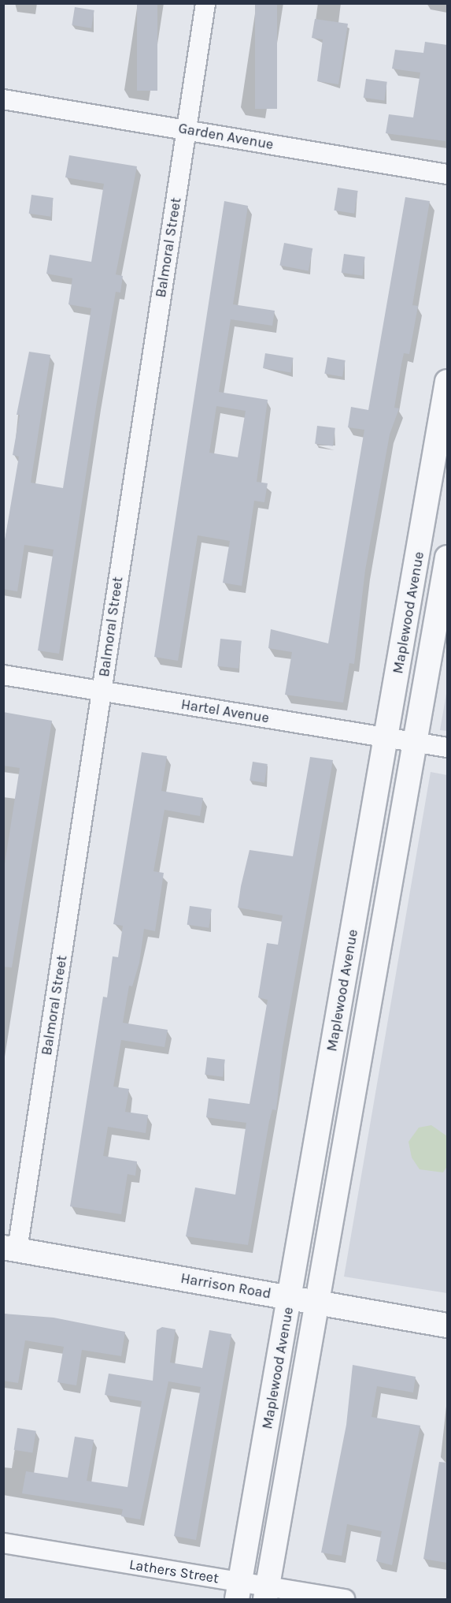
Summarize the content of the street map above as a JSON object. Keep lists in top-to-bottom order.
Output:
{
  "streets": {
    "street": [
      "Garden Avenue",
      "Balmoral Street",
      "Maplewood Avenue",
      "Hartel Avenue",
      "Harrison Road",
      "Lathers Street"
    ]
  },
  "crossings": [
    ["Garden Avenue", "Balmoral Street"],
    ["Balmoral Street", "Hartel Avenue"],
    ["Balmoral Street", "Harrison Road"],
    ["Maplewood Avenue", "Hartel Avenue"],
    ["Maplewood Avenue", "Harrison Road"],
    ["Maplewood Avenue", "Lathers Street"]
  ]
}
